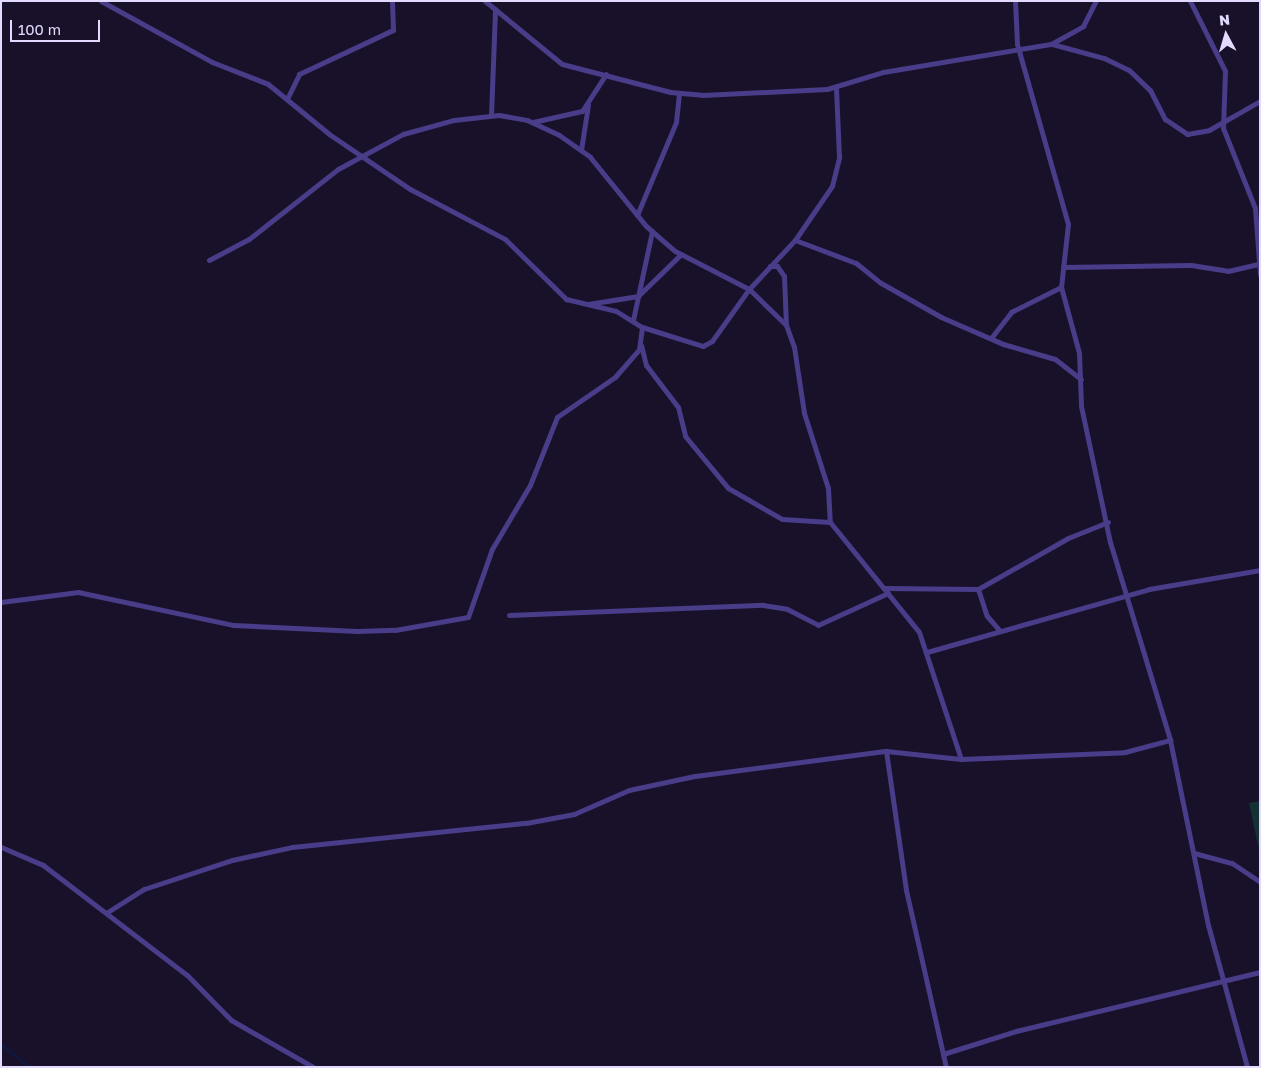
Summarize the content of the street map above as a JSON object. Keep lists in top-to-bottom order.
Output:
{
  "scale_bar": "100 m",
  "north": "top"
}
